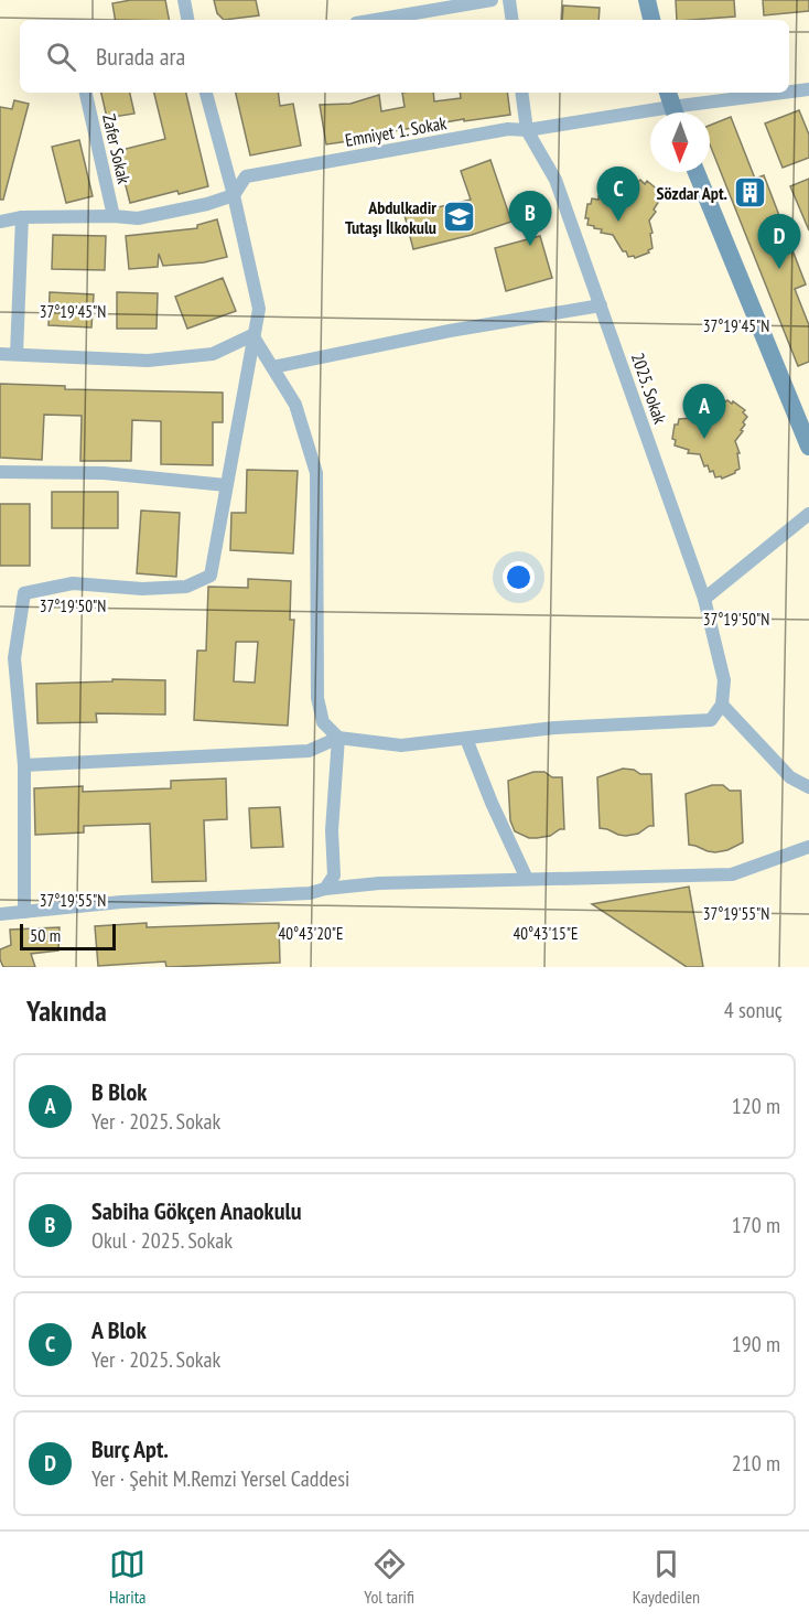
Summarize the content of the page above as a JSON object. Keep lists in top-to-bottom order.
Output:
{
  "streets": {
    "street": ["Emniyet 1. Sokak", "Zafer Sokak", "2025. Sokak"]
  },
  "crossings": [
    ["Emniyet 1. Sokak", "Zafer Sokak"],
    ["Emniyet 1. Sokak", "2025. Sokak"]
  ],
  "places": {
    "building": ["Sözdar Apt."],
    "school or university": ["Abdulkadir Tutaşı İlkokulu"]
  },
  "scale_bar": "50 m",
  "north": "bottom",
  "page": {
    "search": "Burada ara",
    "pins": [
      "C",
      "B",
      "D",
      "A"
    ],
    "scale": "50 m",
    "heading": ["Yakında", "4 sonuç"],
    "list": [
      {
        "mark": "A",
        "name": "B Blok",
        "note": "Yer · 2025. Sokak",
        "value": "120 m"
      },
      {
        "mark": "B",
        "name": "Sabiha Gökçen Anaokulu",
        "note": "Okul · 2025. Sokak",
        "value": "170 m"
      },
      {
        "mark": "C",
        "name": "A Blok",
        "note": "Yer · 2025. Sokak",
        "value": "190 m"
      },
      {
        "mark": "D",
        "name": "Burç Apt.",
        "note": "Yer · Şehit M.Remzi Yersel Caddesi",
        "value": "210 m"
      }
    ],
    "nav": ["Harita", "Yol tarifi", "Kaydedilen"]
  },
  "coordinates": [
    "37°19'45\"N",
    "37°19'50\"N",
    "37°19'55\"N",
    "40°43'20\"E",
    "40°43'15\"E"
  ]
}
